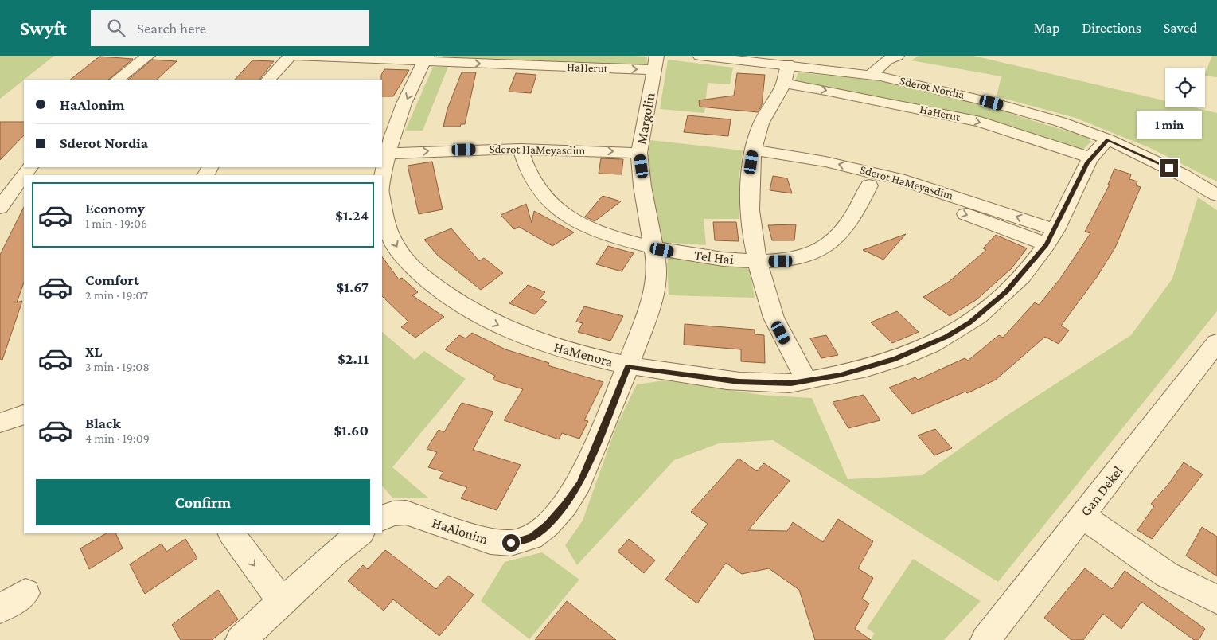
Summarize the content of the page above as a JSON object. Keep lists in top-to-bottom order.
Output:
{
  "streets": {
    "street": [
      "HaHerut",
      "Sderot Nordia",
      "Margolin",
      "Sderot HaMeyasdim",
      "Tel Hai",
      "HaMenora",
      "Gan Dekel",
      "HaAlonim"
    ]
  },
  "crossings": [
    ["HaHerut", "Margolin"],
    ["HaHerut", "HaMenora"],
    ["Sderot Nordia", "HaMenora"],
    ["Margolin", "Sderot HaMeyasdim"],
    ["Margolin", "Tel Hai"],
    ["Margolin", "HaMenora"],
    ["Margolin", "HaAlonim"],
    ["Sderot HaMeyasdim", "Tel Hai"],
    ["Sderot HaMeyasdim", "HaMenora"],
    ["HaMenora", "HaAlonim"]
  ],
  "one_way": ["HaHerut"],
  "page": {
    "header": "Swyft",
    "search": "Search here",
    "nav": ["Map", "Directions", "Saved"],
    "banner": ["HaAlonim", "Sderot Nordia"],
    "bubble": "1 min",
    "list": [
      {
        "name": "Economy",
        "note": "1 min · 19:06",
        "value": "$1.24"
      },
      {
        "name": "Comfort",
        "note": "2 min · 19:07",
        "value": "$1.67"
      },
      {
        "name": "XL",
        "note": "3 min · 19:08",
        "value": "$2.11"
      },
      {
        "name": "Black",
        "note": "4 min · 19:09",
        "value": "$1.60"
      }
    ],
    "buttons": "Confirm"
  }
}
